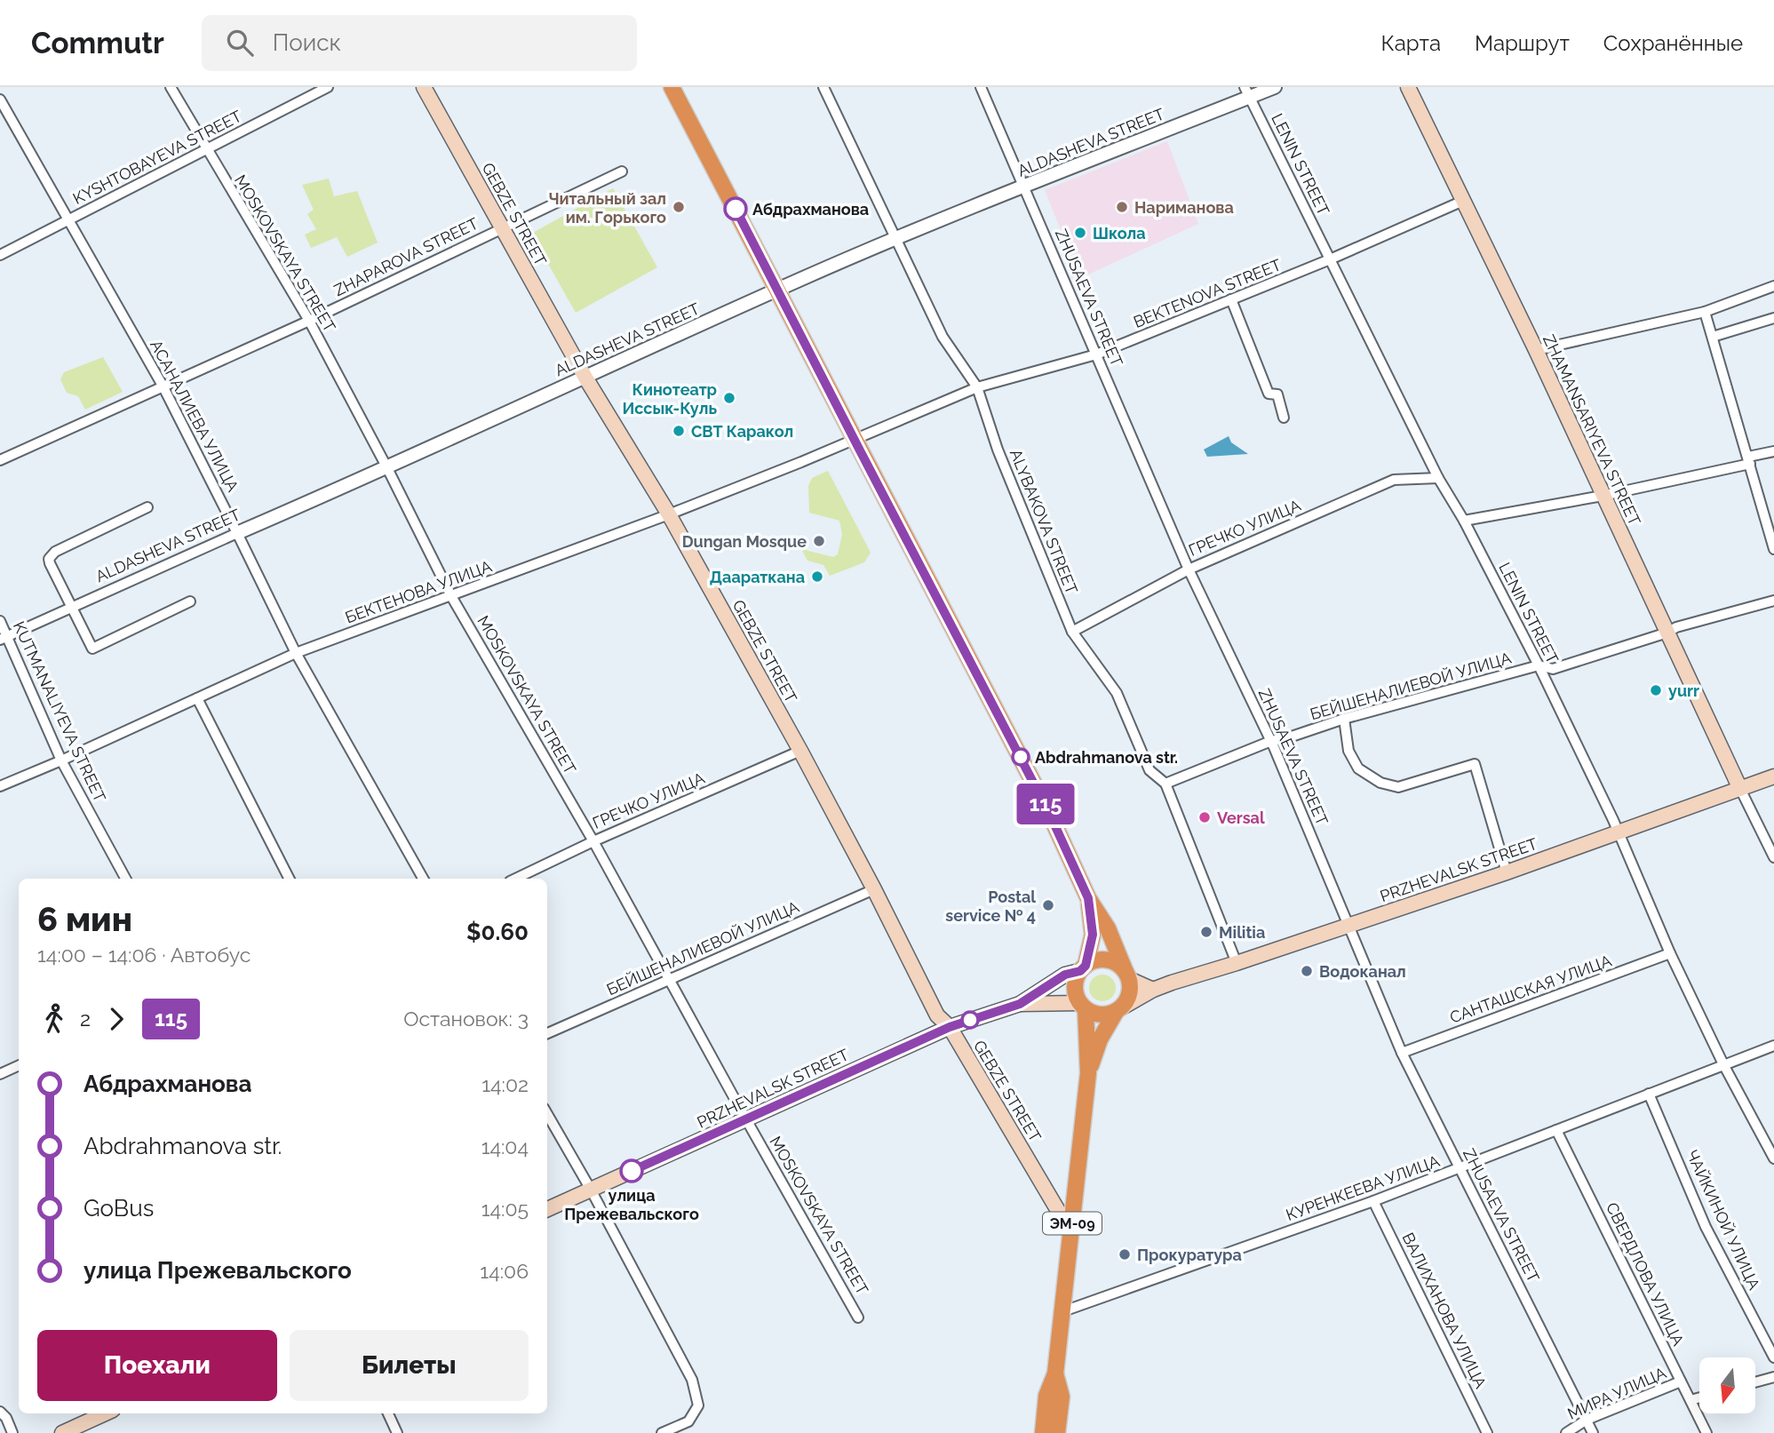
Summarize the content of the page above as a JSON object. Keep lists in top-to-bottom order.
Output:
{
  "streets": {
    "highway": ["ЭМ-09"],
    "main road": ["GEBZE STREET", "ZHAMANSARIYEVA STREET", "PRZHEVALSK STREET"],
    "street": [
      "ALDASHEVA STREET",
      "KYSHTOBAYEVA STREET",
      "LENIN STREET",
      "MOSKOVSKAYA STREET",
      "ZHAPAROVA STREET",
      "BEKTENOVA STREET",
      "ZHUSAEVA STREET",
      "АСАНАЛИЕВА УЛИЦА",
      "ALYBAKOVA STREET",
      "ГРЕЧКО УЛИЦА",
      "БЕКТЕНОВА УЛИЦА",
      "БЕЙШЕНАЛИЕВОЙ УЛИЦА",
      "KUTMANALIYEVA STREET",
      "САНТАШСКАЯ УЛИЦА",
      "КУРЕНКЕЕВА УЛИЦА",
      "ЧАЙКИНОЙ УЛИЦА",
      "СВЕРДЛОВА УЛИЦА",
      "ВАЛИХАНОВА УЛИЦА",
      "МИРА УЛИЦА"
    ]
  },
  "crossings": [
    ["ALDASHEVA STREET", "LENIN STREET"],
    ["ALDASHEVA STREET", "GEBZE STREET"],
    ["ALDASHEVA STREET", "MOSKOVSKAYA STREET"],
    ["ALDASHEVA STREET", "ZHUSAEVA STREET"],
    ["ALDASHEVA STREET", "АСАНАЛИЕВА УЛИЦА"],
    ["ALDASHEVA STREET", "ALYBAKOVA STREET"],
    ["ALDASHEVA STREET", "KUTMANALIYEVA STREET"],
    ["ALDASHEVA STREET", "ЭМ-09"],
    ["KYSHTOBAYEVA STREET", "MOSKOVSKAYA STREET"],
    ["KYSHTOBAYEVA STREET", "АСАНАЛИЕВА УЛИЦА"],
    ["LENIN STREET", "BEKTENOVA STREET"],
    ["LENIN STREET", "ГРЕЧКО УЛИЦА"],
    ["LENIN STREET", "БЕЙШЕНАЛИЕВОЙ УЛИЦА"],
    ["LENIN STREET", "PRZHEVALSK STREET"],
    ["LENIN STREET", "САНТАШСКАЯ УЛИЦА"],
    ["LENIN STREET", "КУРЕНКЕЕВА УЛИЦА"],
    ["GEBZE STREET", "ZHAPAROVA STREET"],
    ["GEBZE STREET", "ГРЕЧКО УЛИЦА"],
    ["GEBZE STREET", "БЕКТЕНОВА УЛИЦА"],
    ["GEBZE STREET", "БЕЙШЕНАЛИЕВОЙ УЛИЦА"],
    ["GEBZE STREET", "PRZHEVALSK STREET"],
    ["GEBZE STREET", "ЭМ-09"],
    ["MOSKOVSKAYA STREET", "ZHAPAROVA STREET"],
    ["MOSKOVSKAYA STREET", "ГРЕЧКО УЛИЦА"],
    ["MOSKOVSKAYA STREET", "БЕКТЕНОВА УЛИЦА"],
    ["MOSKOVSKAYA STREET", "БЕЙШЕНАЛИЕВОЙ УЛИЦА"],
    ["MOSKOVSKAYA STREET", "PRZHEVALSK STREET"],
    ["ZHAPAROVA STREET", "АСАНАЛИЕВА УЛИЦА"],
    ["BEKTENOVA STREET", "ZHUSAEVA STREET"],
    ["BEKTENOVA STREET", "ZHAMANSARIYEVA STREET"],
    ["BEKTENOVA STREET", "ALYBAKOVA STREET"],
    ["BEKTENOVA STREET", "БЕКТЕНОВА УЛИЦА"],
    ["BEKTENOVA STREET", "ЭМ-09"],
    ["ZHUSAEVA STREET", "ГРЕЧКО УЛИЦА"],
    ["ZHUSAEVA STREET", "БЕЙШЕНАЛИЕВОЙ УЛИЦА"],
    ["ZHUSAEVA STREET", "PRZHEVALSK STREET"],
    ["ZHUSAEVA STREET", "САНТАШСКАЯ УЛИЦА"],
    ["ZHUSAEVA STREET", "КУРЕНКЕЕВА УЛИЦА"],
    ["ZHUSAEVA STREET", "МИРА УЛИЦА"],
    ["АСАНАЛИЕВА УЛИЦА", "БЕКТЕНОВА УЛИЦА"],
    ["ZHAMANSARIYEVA STREET", "БЕЙШЕНАЛИЕВОЙ УЛИЦА"],
    ["ZHAMANSARIYEVA STREET", "PRZHEVALSK STREET"],
    ["ALYBAKOVA STREET", "ГРЕЧКО УЛИЦА"],
    ["ALYBAKOVA STREET", "БЕЙШЕНАЛИЕВОЙ УЛИЦА"],
    ["ALYBAKOVA STREET", "PRZHEVALSK STREET"],
    ["БЕКТЕНОВА УЛИЦА", "KUTMANALIYEVA STREET"],
    ["БЕКТЕНОВА УЛИЦА", "ЭМ-09"],
    ["PRZHEVALSK STREET", "ЭМ-09"],
    ["КУРЕНКЕЕВА УЛИЦА", "ЧАЙКИНОЙ УЛИЦА"],
    ["КУРЕНКЕЕВА УЛИЦА", "ЭМ-09"],
    ["КУРЕНКЕЕВА УЛИЦА", "СВЕРДЛОВА УЛИЦА"],
    ["КУРЕНКЕЕВА УЛИЦА", "ВАЛИХАНОВА УЛИЦА"],
    ["СВЕРДЛОВА УЛИЦА", "МИРА УЛИЦА"]
  ],
  "places": [
    "Читальный зал им. Горького",
    "Нариманова",
    "Абдрахманова",
    "Школа",
    "Кинотеатр Иссык-Куль",
    "СВТ Каракол",
    "Dungan Mosque",
    "Даараткана",
    "yurr",
    "Abdrahmanova str.",
    "Versal",
    "Postal service № 4",
    "Militia",
    "Водоканал",
    "улица Прежевальского",
    "Прокуратура"
  ],
  "lines": ["bus line 115"],
  "north": "bottom",
  "page": {
    "header": "Commutr",
    "search": "Поиск",
    "nav": ["Карта", "Маршрут", "Сохранённые"],
    "on_map": "115",
    "heading": ["6 мин", "14:00 – 14:06 · Автобус", "$0.60"],
    "legs": ["2", "115", "Остановок: 3"],
    "list": [
      {
        "name": "Абдрахманова",
        "value": "14:02"
      },
      {
        "name": "Abdrahmanova str.",
        "value": "14:04"
      },
      {
        "name": "GoBus",
        "value": "14:05"
      },
      {
        "name": "улица Прежевальского",
        "value": "14:06"
      }
    ],
    "buttons": ["Поехали", "Билеты"]
  }
}
